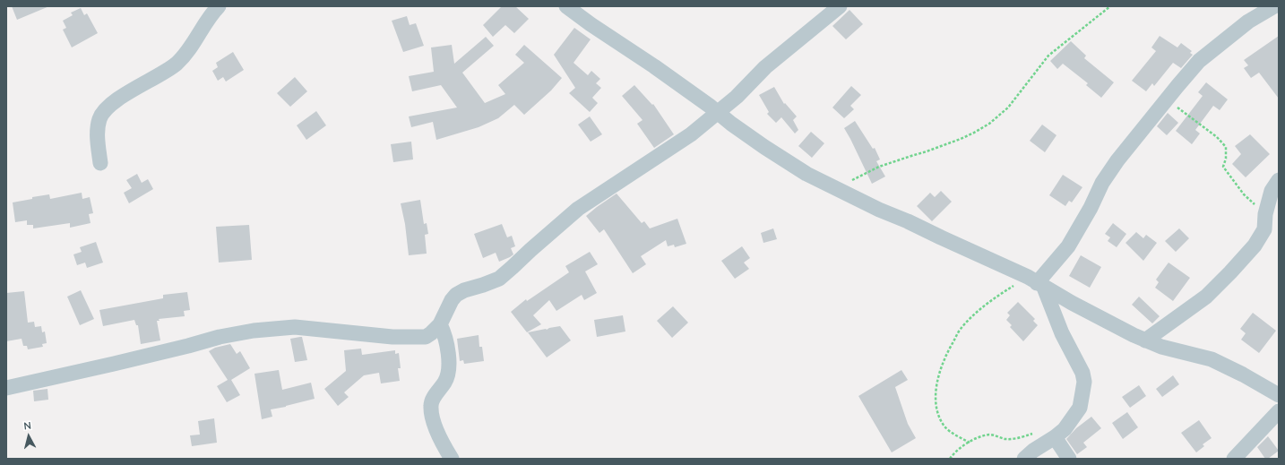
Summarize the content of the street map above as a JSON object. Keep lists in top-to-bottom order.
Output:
{
  "north": "top"
}
